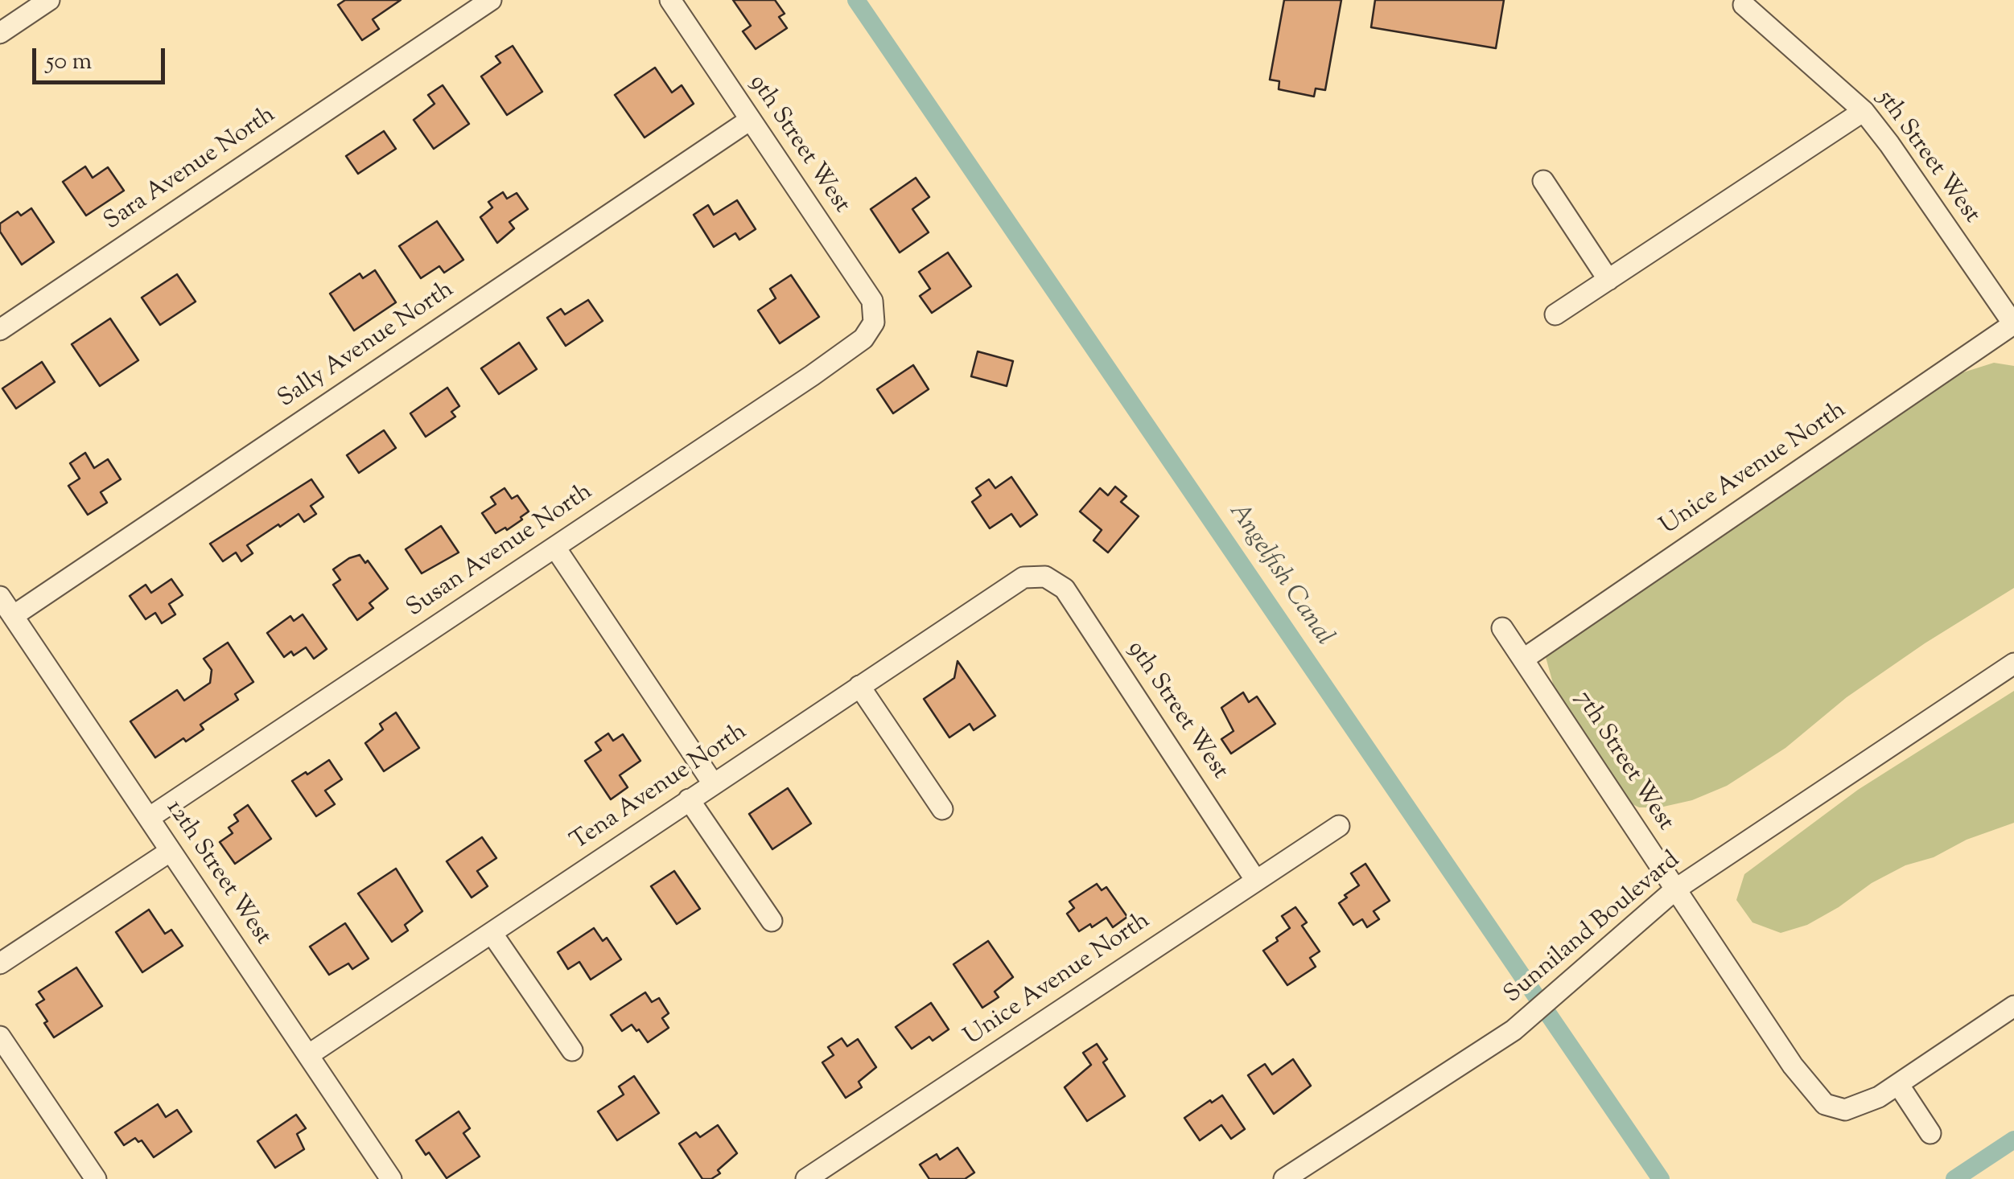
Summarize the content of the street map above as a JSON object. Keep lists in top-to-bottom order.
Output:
{
  "streets": {
    "street": [
      "9th Street West",
      "5th Street West",
      "Sara Avenue North",
      "Sally Avenue North",
      "Unice Avenue North",
      "Susan Avenue North",
      "7th Street West",
      "Tena Avenue North",
      "12th Street West",
      "Sunniland Boulevard"
    ]
  },
  "crossings": [
    ["9th Street West", "Sally Avenue North"],
    ["9th Street West", "Unice Avenue North"],
    ["9th Street West", "Susan Avenue North"],
    ["9th Street West", "Tena Avenue North"],
    ["5th Street West", "Unice Avenue North"],
    ["Sally Avenue North", "12th Street West"],
    ["Unice Avenue North", "7th Street West"],
    ["Susan Avenue North", "12th Street West"],
    ["7th Street West", "Sunniland Boulevard"],
    ["Tena Avenue North", "12th Street West"]
  ],
  "water": ["Angelfish Canal"],
  "scale_bar": "50 m"
}
